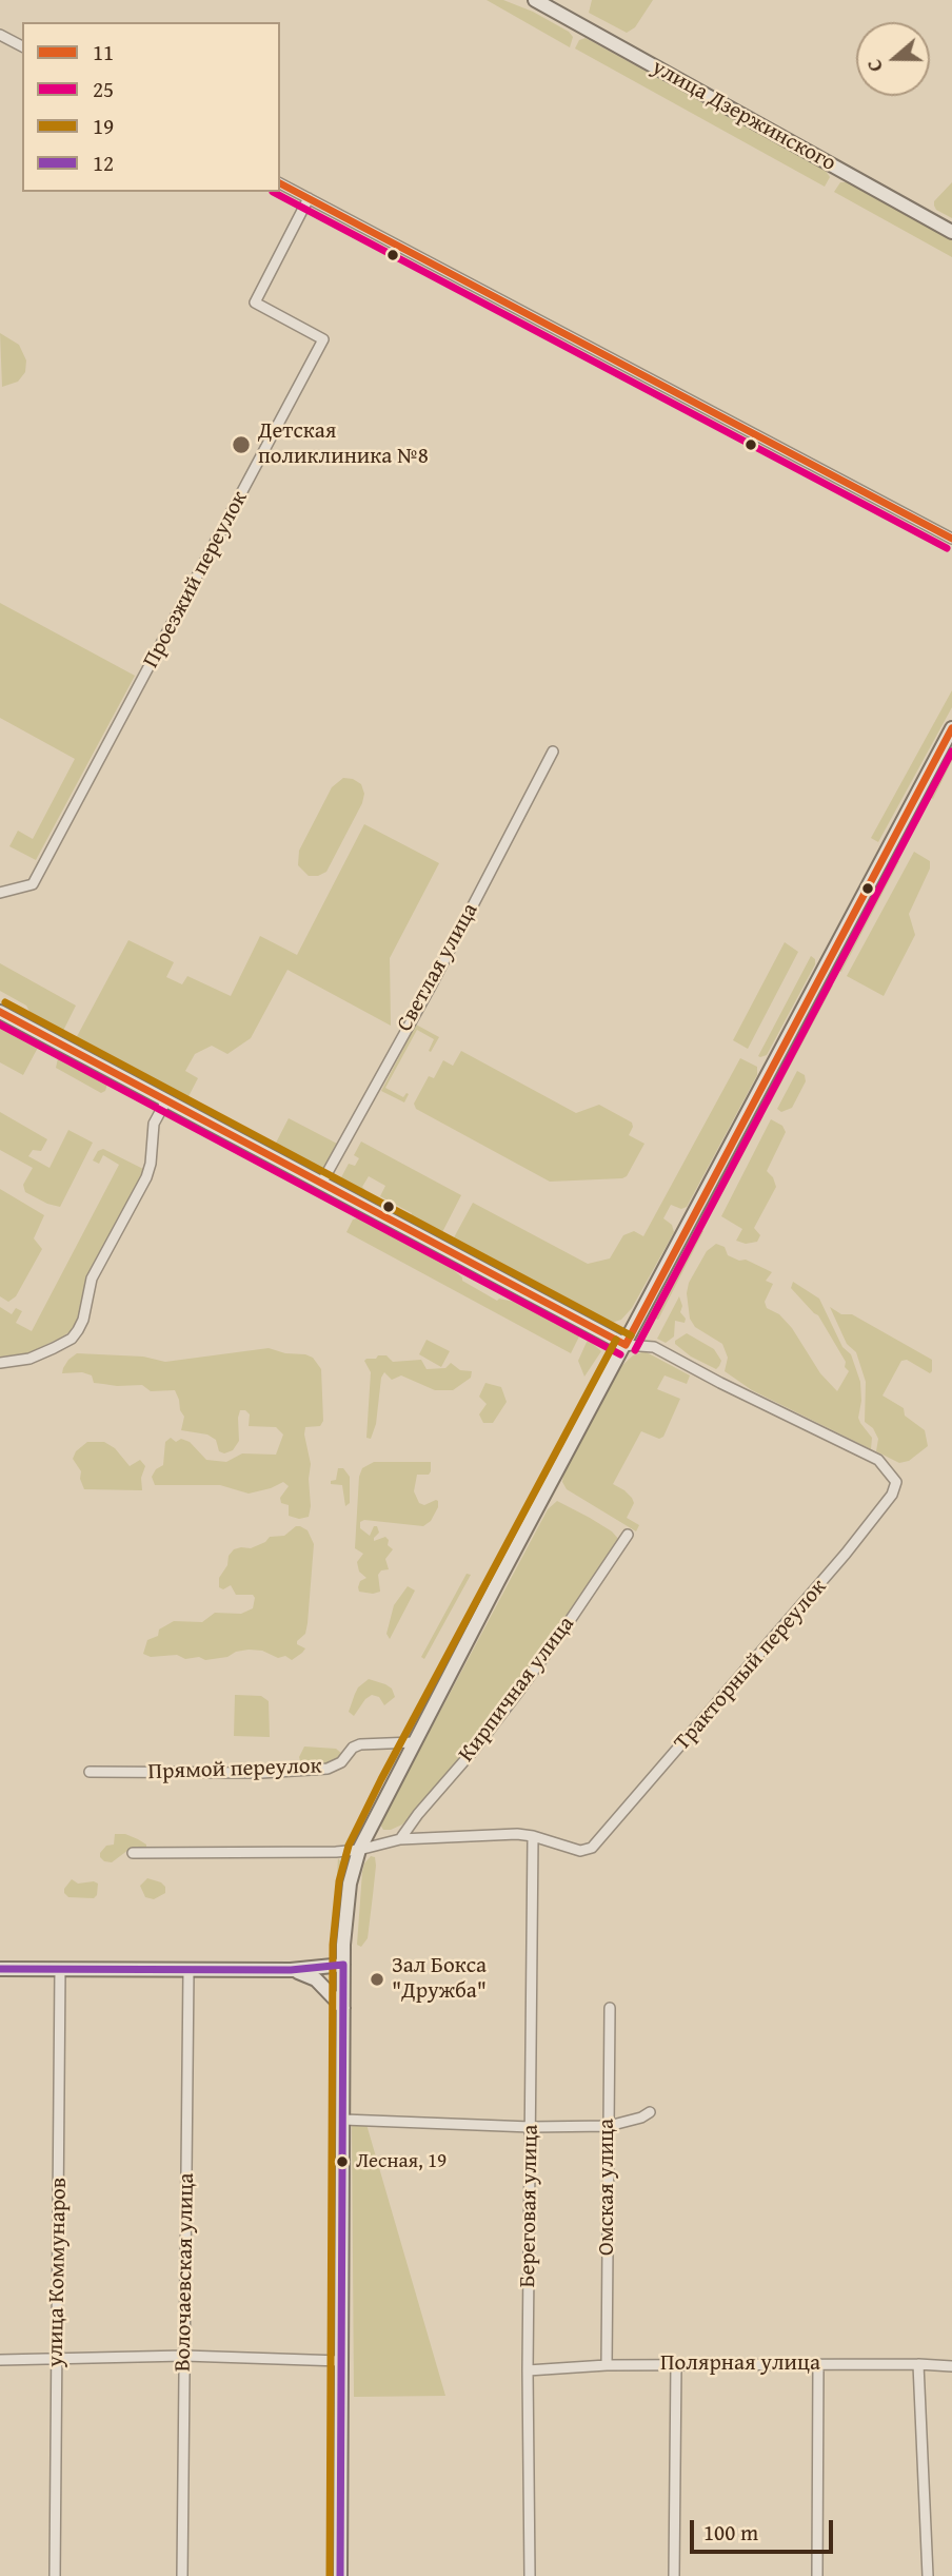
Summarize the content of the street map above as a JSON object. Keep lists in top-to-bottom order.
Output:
{
  "streets": {
    "street": [
      "улица Дзержинского",
      "Проезжий переулок",
      "Светлая улица",
      "Тракторный переулок",
      "Кирпичная улица",
      "Прямой переулок",
      "Омская улица",
      "Береговая улица",
      "улица Коммунаров",
      "Волочаевская улица",
      "Полярная улица"
    ]
  },
  "crossings": [
    ["Тракторный переулок", "Береговая улица"],
    ["Омская улица", "Полярная улица"],
    ["Береговая улица", "Полярная улица"]
  ],
  "places": ["Детская поликлиника №8", "Зал Бокса \"Дружба\"", "Лесная, 19"],
  "lines": [
    "transit line 11",
    "transit line 25",
    "transit line 19",
    "transit line 12"
  ],
  "legend": [
    "11",
    "25",
    "19",
    "12"
  ],
  "scale_bar": "100 m",
  "north": "left"
}
